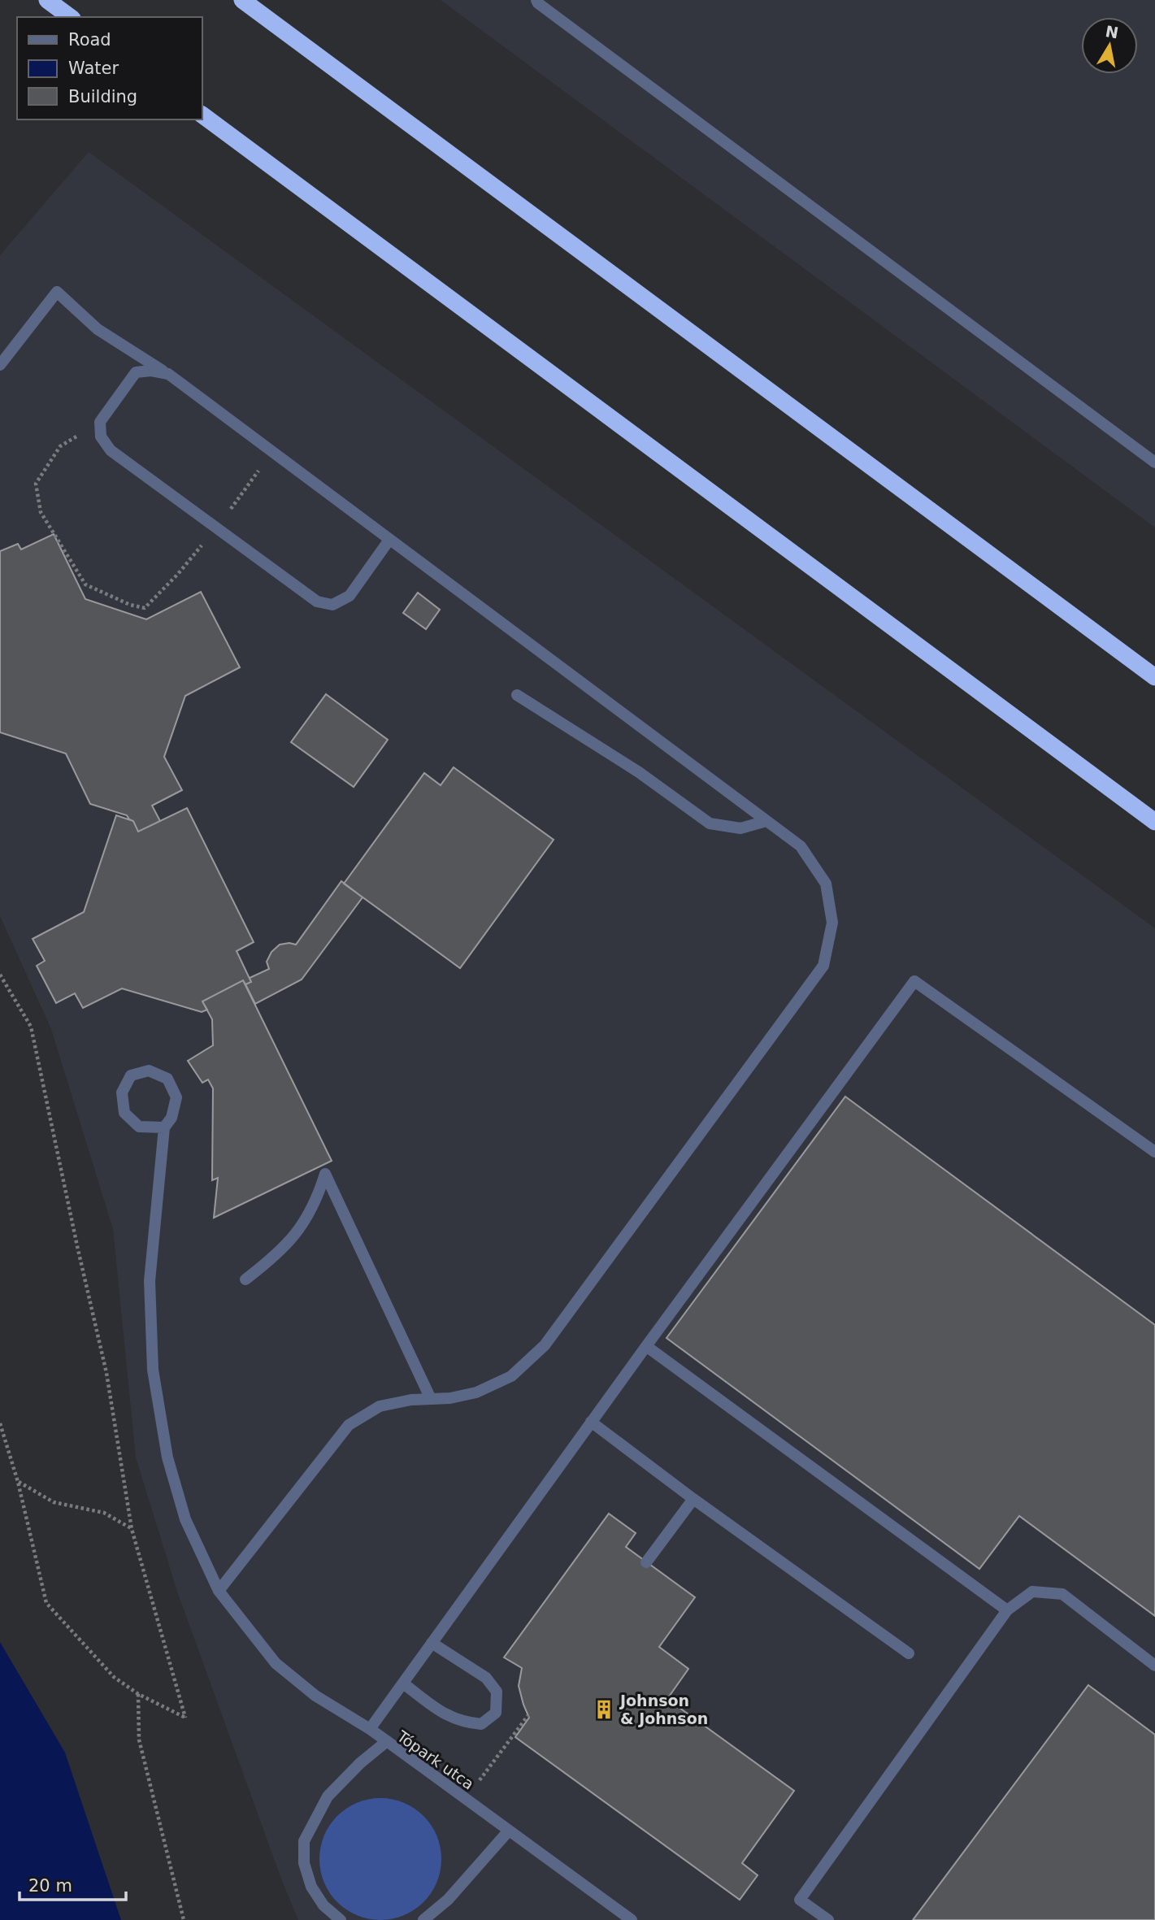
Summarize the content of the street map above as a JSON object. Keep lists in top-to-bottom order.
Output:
{
  "streets": {
    "street": ["Tópark utca"]
  },
  "places": {
    "building": ["Johnson & Johnson"]
  },
  "legend": ["Road", "Water", "Building"],
  "scale_bar": "20 m",
  "north": "top"
}
